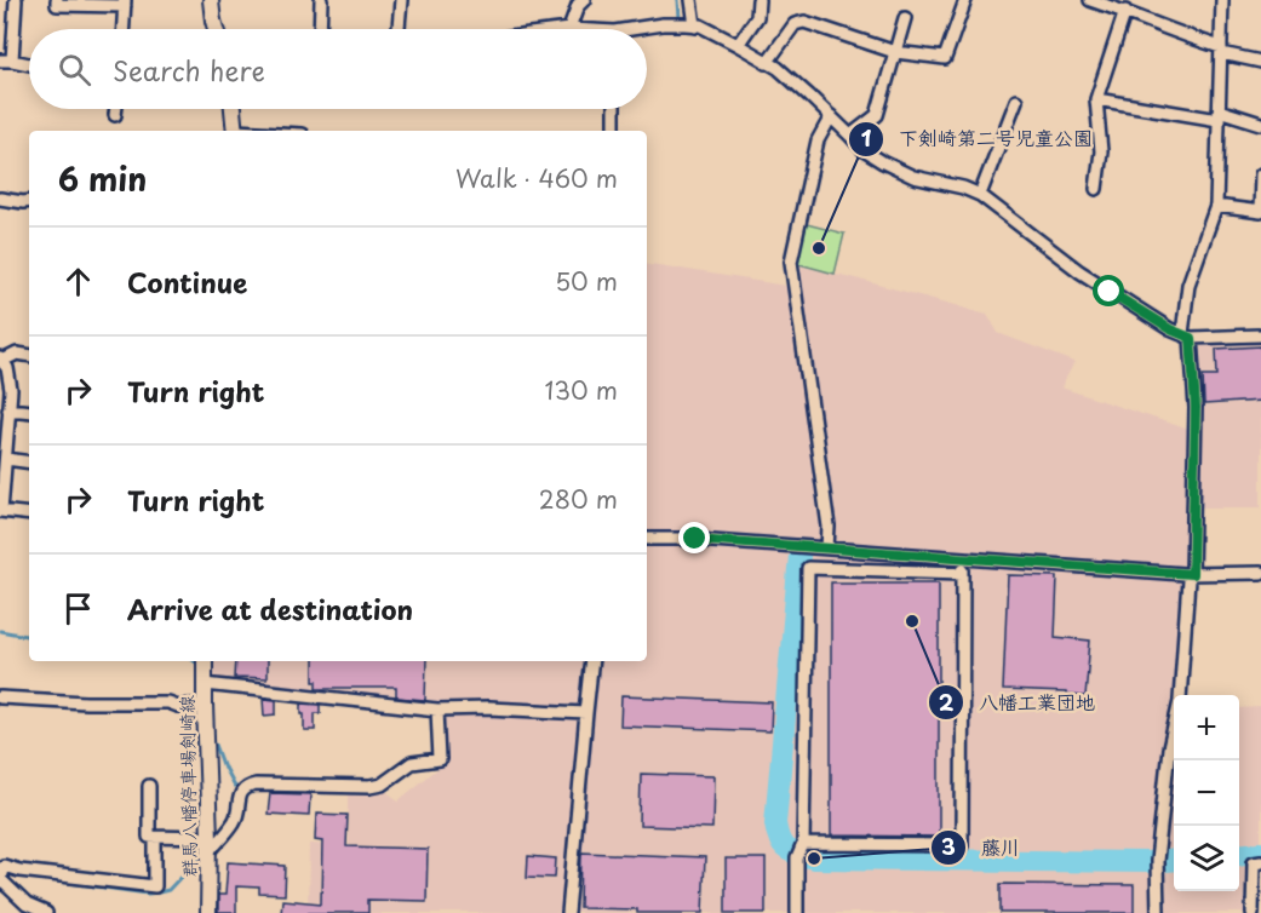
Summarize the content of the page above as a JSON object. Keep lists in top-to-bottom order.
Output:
{
  "streets": {
    "main road": ["群馬八幡停車場剣崎線"]
  },
  "places": ["下剣崎第二号児童公園", "八幡工業団地", "藤川"],
  "page": {
    "search": "Search here",
    "heading": ["6 min", "Walk · 460 m"],
    "list": [
      ["Continue", "50 m"],
      ["Turn right", "130 m"],
      ["Turn right", "280 m"],
      "Arrive at destination"
    ],
    "map_buttons": ["+", "−"]
  }
}
